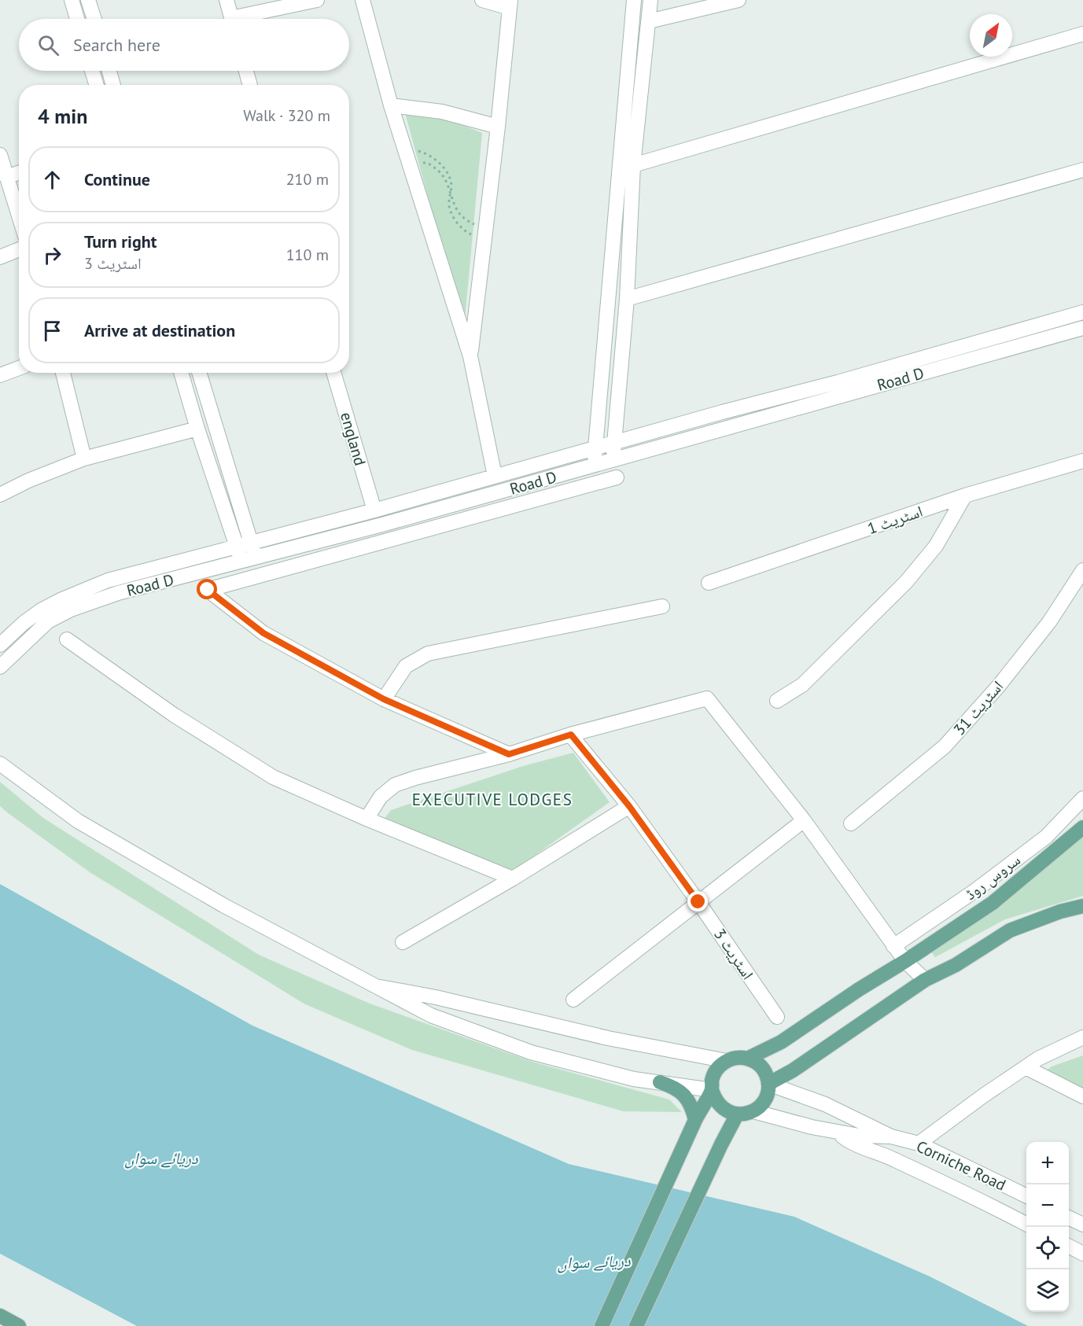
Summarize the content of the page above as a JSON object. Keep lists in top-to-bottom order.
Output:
{
  "streets": {
    "street": [
      "Road D",
      "england",
      "اسٹریٹ 1",
      "اسٹریٹ 31",
      "سروس روڈ",
      "اسٹریٹ 3",
      "Corniche Road"
    ]
  },
  "crossings": [
    ["Road D", "england"]
  ],
  "districts": ["EXECUTIVE LODGES"],
  "water": ["دریائے سواں"],
  "north": "top right",
  "page": {
    "search": "Search here",
    "heading": ["4 min", "Walk · 320 m"],
    "list": [
      ["Continue", "210 m"],
      ["Turn right", "اسٹریٹ 3", "110 m"],
      "Arrive at destination"
    ],
    "map_buttons": ["+", "−"]
  }
}
